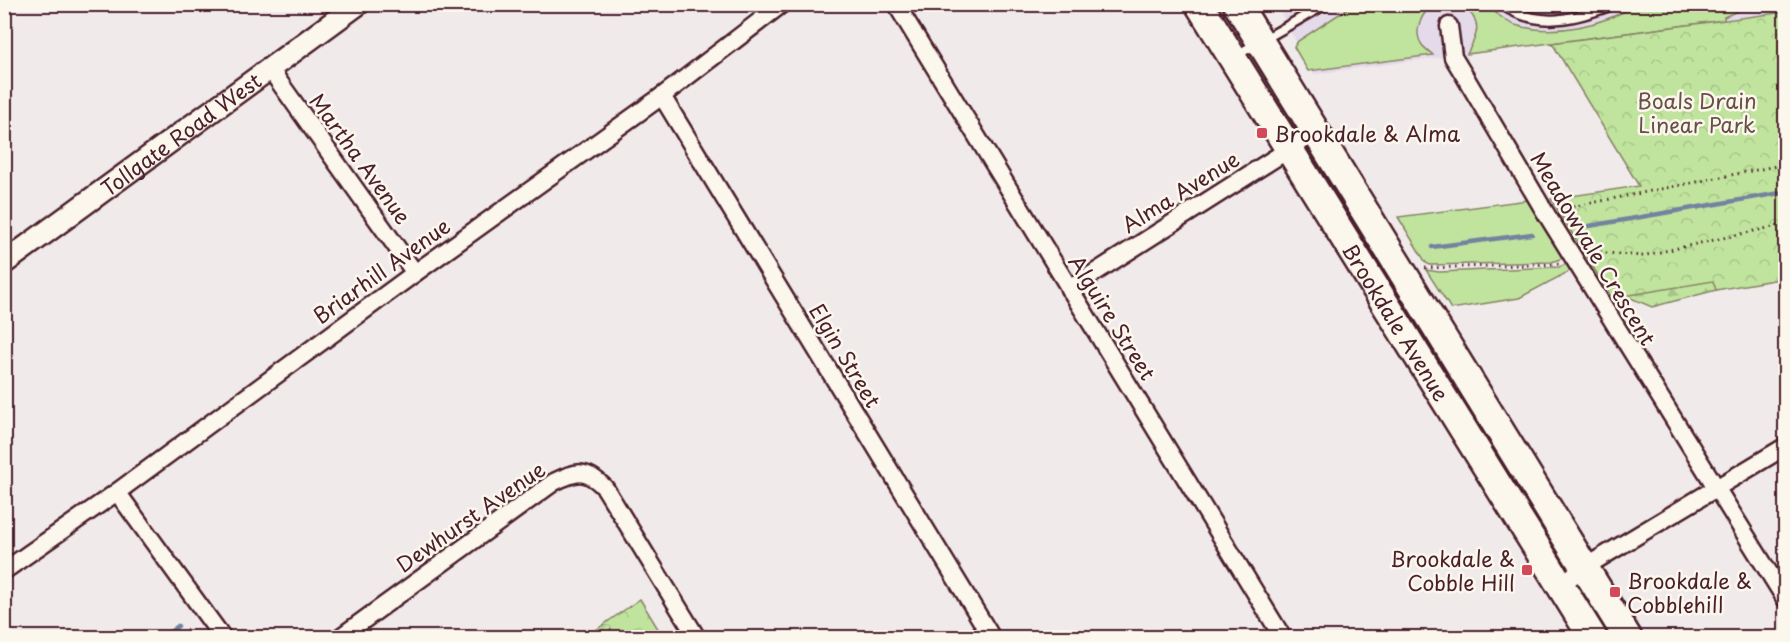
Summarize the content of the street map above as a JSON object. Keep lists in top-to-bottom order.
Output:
{
  "streets": {
    "main road": ["Brookdale Avenue"],
    "street": [
      "Tollgate Road West",
      "Martha Avenue",
      "Alma Avenue",
      "Meadowvale Crescent",
      "Briarhill Avenue",
      "Alguire Street",
      "Elgin Street",
      "Dewhurst Avenue"
    ]
  },
  "crossings": [
    ["Tollgate Road West", "Martha Avenue"],
    ["Martha Avenue", "Briarhill Avenue"],
    ["Alma Avenue", "Alguire Street"],
    ["Alma Avenue", "Brookdale Avenue"],
    ["Briarhill Avenue", "Elgin Street"]
  ],
  "parks": ["Boals Drain Linear Park"],
  "places": {
    "transit": ["Brookdale & Alma", "Brookdale & Cobble Hill", "Brookdale & Cobblehill"]
  }
}
